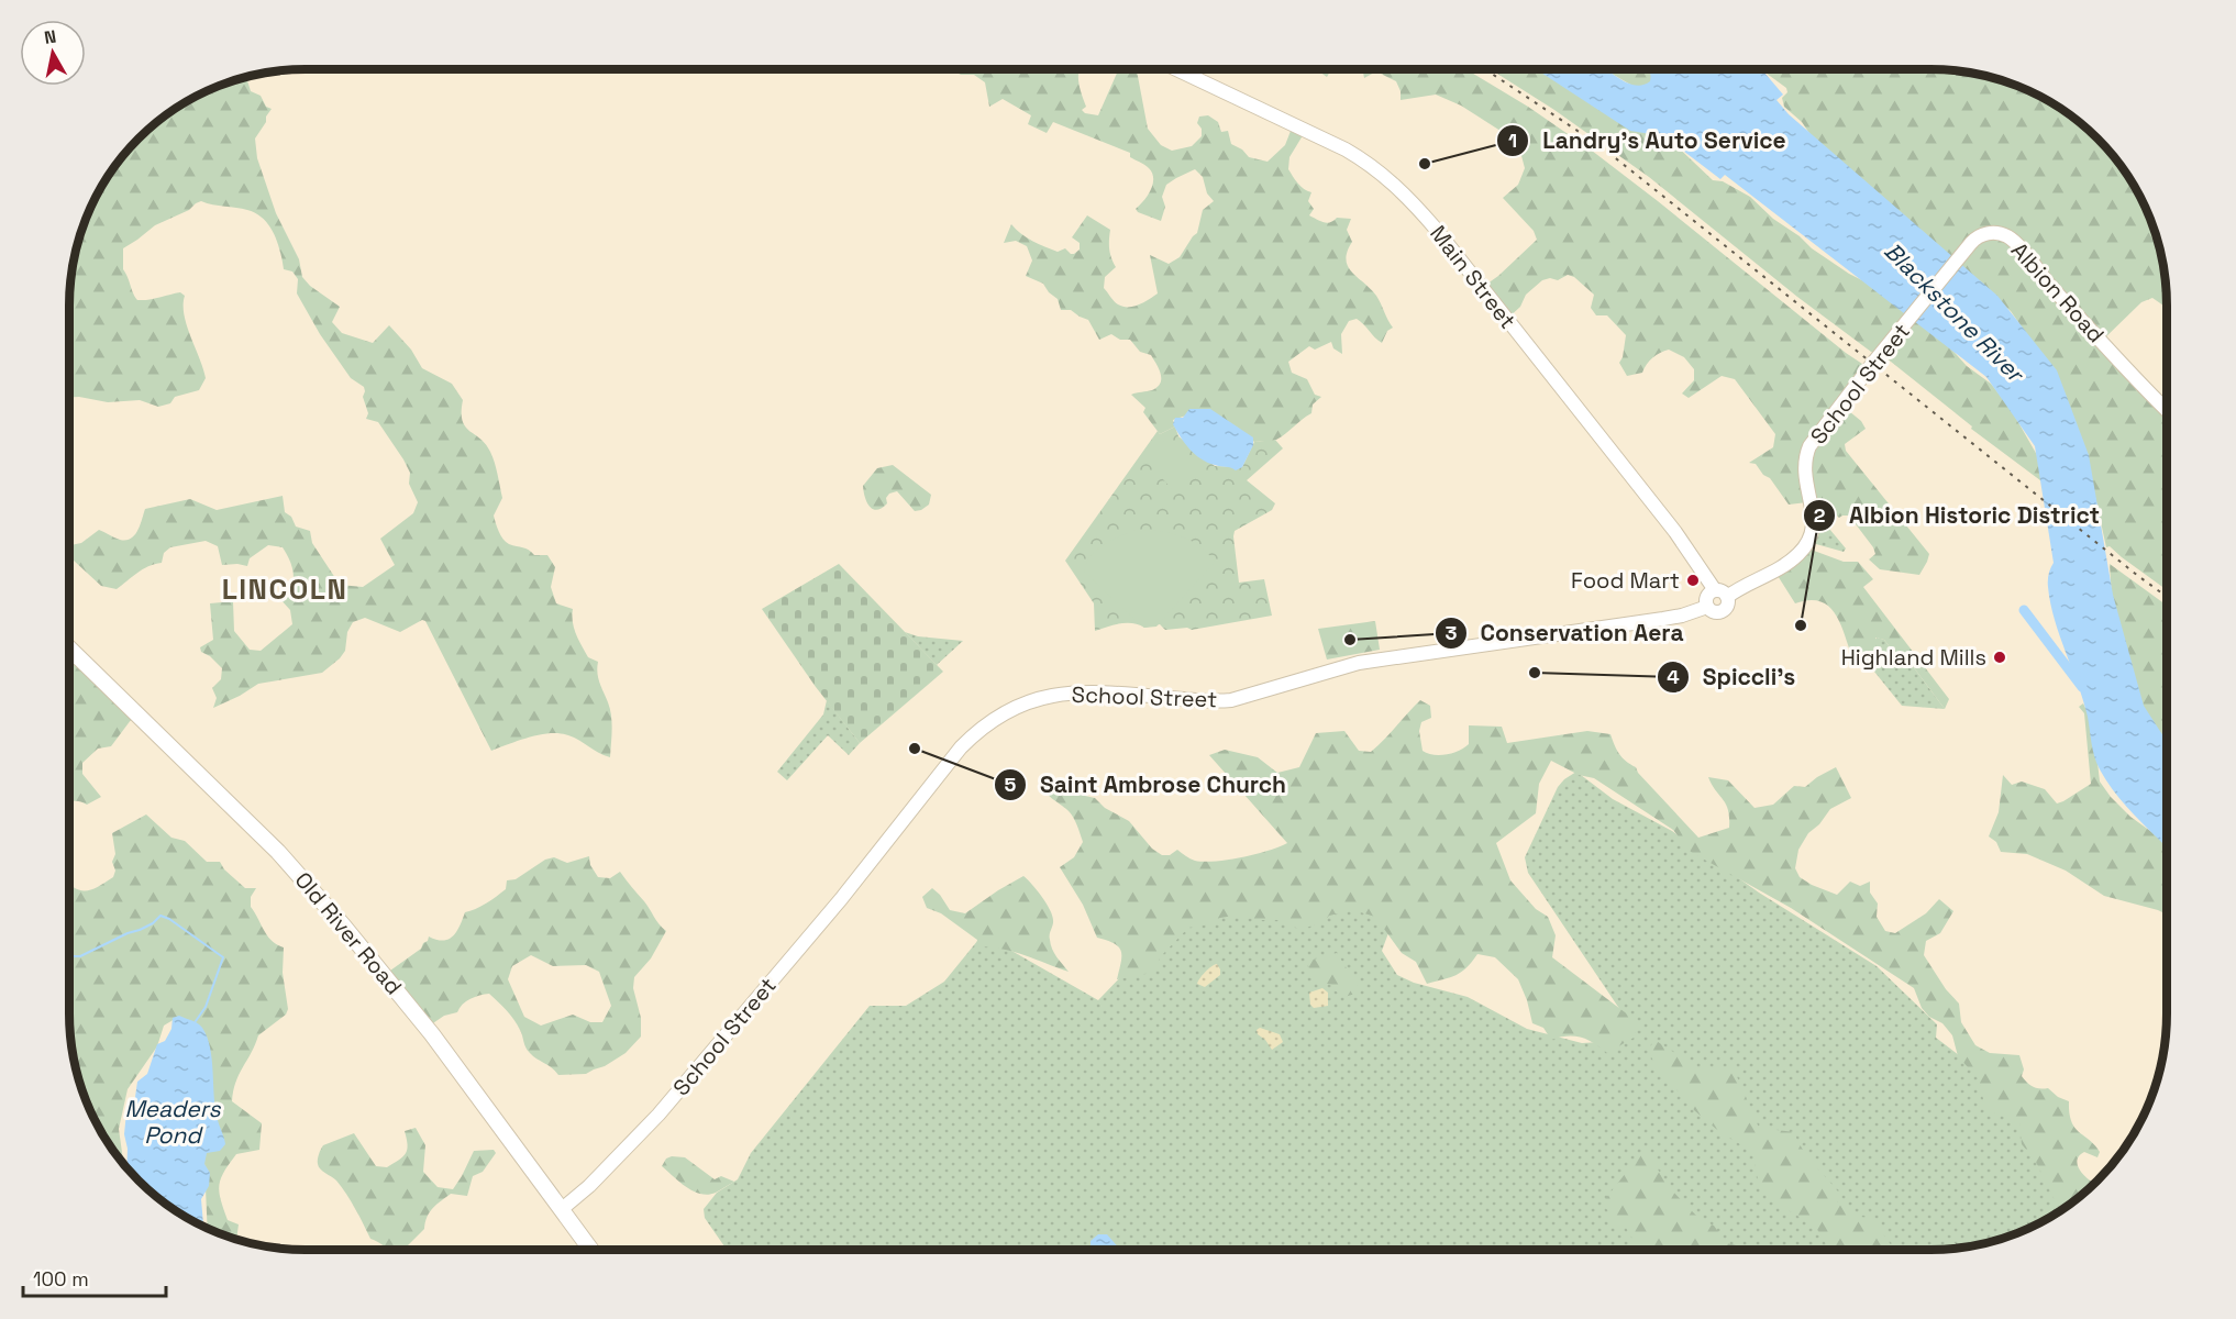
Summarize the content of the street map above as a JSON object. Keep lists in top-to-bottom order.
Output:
{
  "streets": {
    "main road": ["Old River Road"],
    "street": ["Main Street", "Albion Road", "School Street"]
  },
  "crossings": [
    ["Main Street", "School Street"],
    ["Albion Road", "School Street"],
    ["School Street", "Old River Road"]
  ],
  "districts": ["LINCOLN"],
  "water": ["Blackstone River", "Meaders Pond"],
  "places": [
    "Landry's Auto Service",
    "Food Mart",
    "Albion Historic District",
    "Conservation Aera",
    "Highland Mills",
    "Spiccli's",
    "Saint Ambrose Church"
  ],
  "scale_bar": "100 m",
  "north": "top"
}
